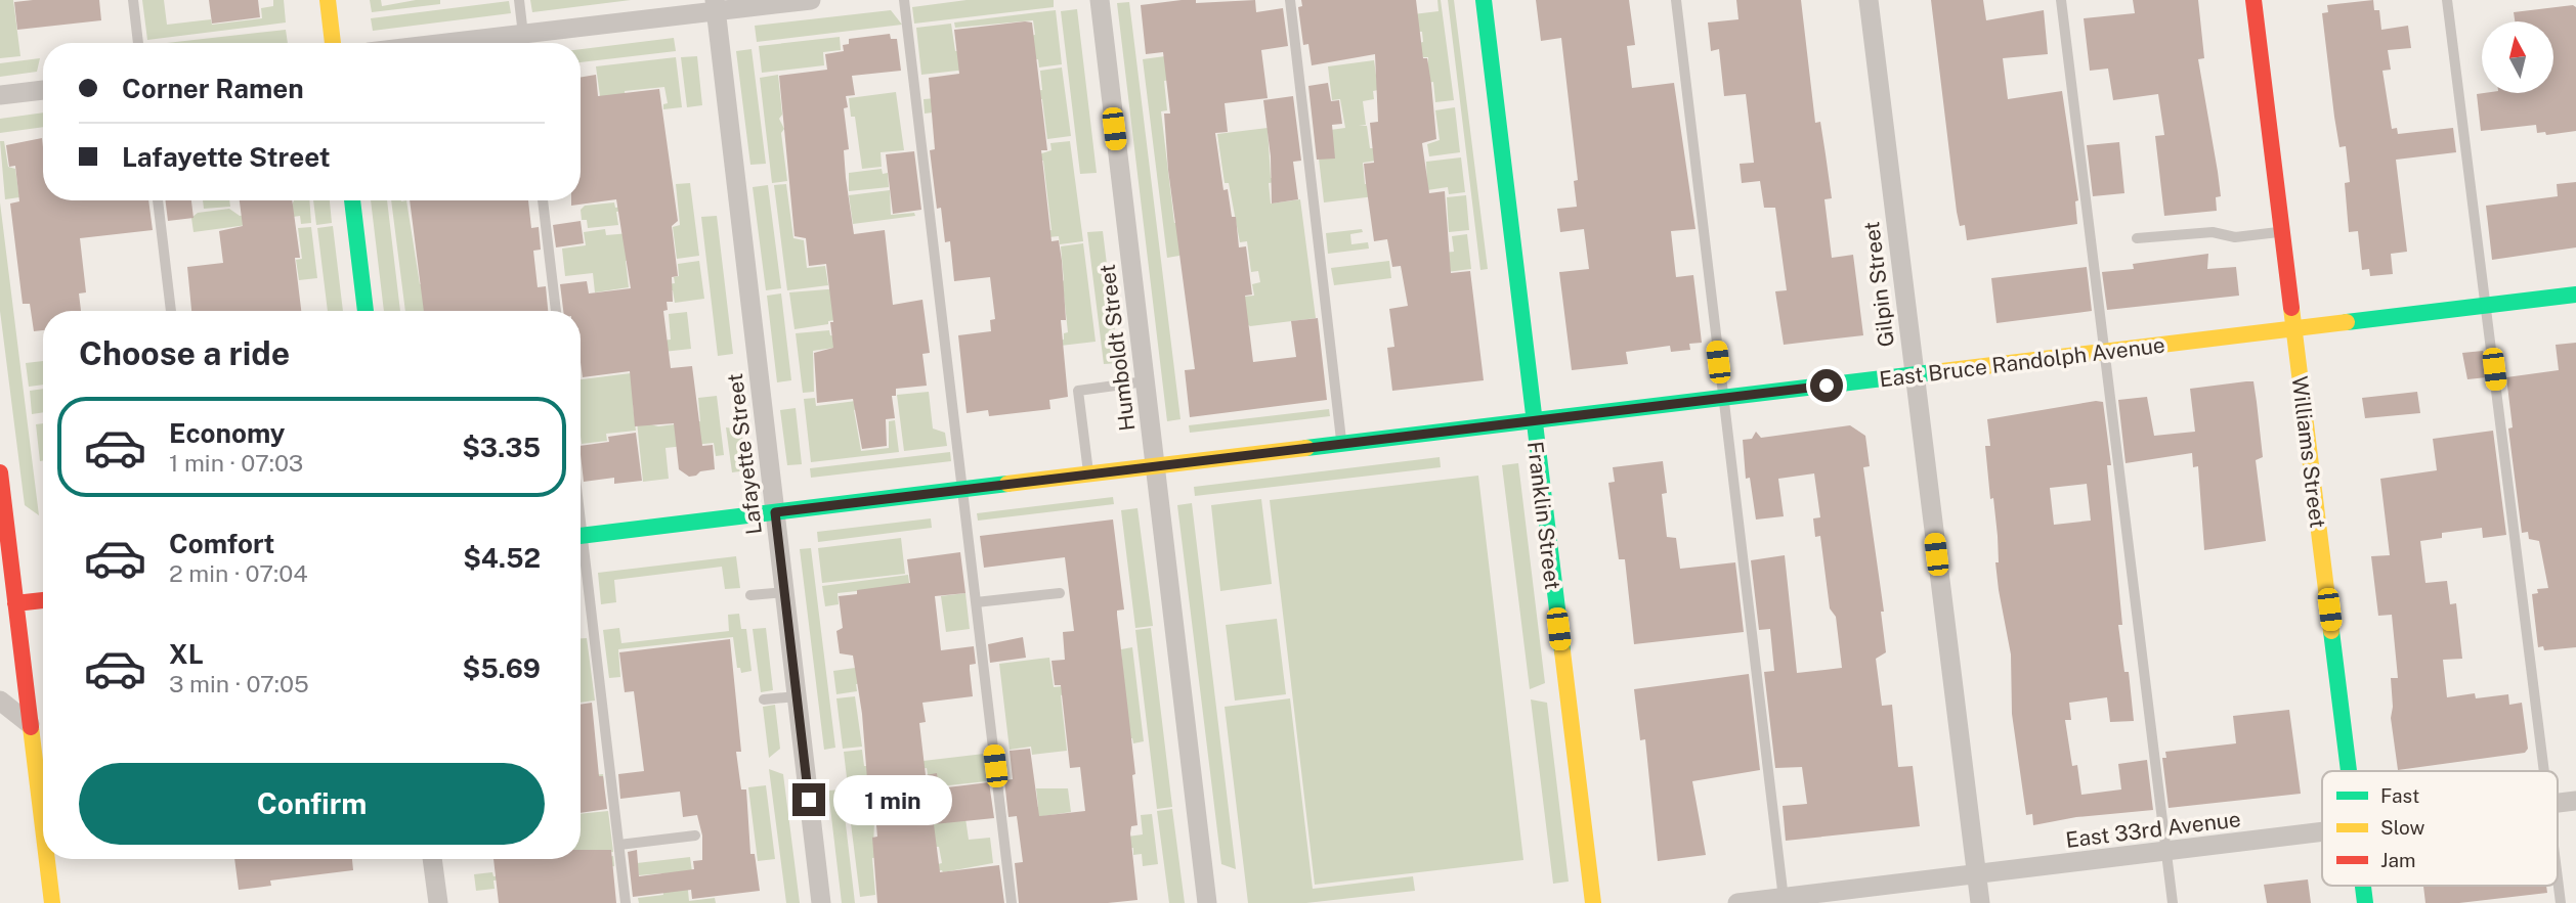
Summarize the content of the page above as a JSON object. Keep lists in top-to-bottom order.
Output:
{
  "streets": {
    "street": [
      "Gilpin Street",
      "Humboldt Street",
      "East Bruce Randolph Avenue",
      "Williams Street",
      "Lafayette Street",
      "Franklin Street",
      "East 33rd Avenue"
    ]
  },
  "crossings": [
    ["Gilpin Street", "East Bruce Randolph Avenue"],
    ["Gilpin Street", "East 33rd Avenue"],
    ["Humboldt Street", "East Bruce Randolph Avenue"],
    ["East Bruce Randolph Avenue", "Williams Street"],
    ["East Bruce Randolph Avenue", "Lafayette Street"],
    ["East Bruce Randolph Avenue", "Franklin Street"]
  ],
  "legend": ["Fast", "Slow", "Jam"],
  "north": "top",
  "page": {
    "banner": ["Corner Ramen", "Lafayette Street"],
    "heading": "Choose a ride",
    "list": [
      {
        "name": "Economy",
        "note": "1 min · 07:03",
        "value": "$3.35"
      },
      {
        "name": "Comfort",
        "note": "2 min · 07:04",
        "value": "$4.52"
      },
      {
        "name": "XL",
        "note": "3 min · 07:05",
        "value": "$5.69"
      }
    ],
    "buttons": "Confirm",
    "bubble": "1 min"
  }
}
